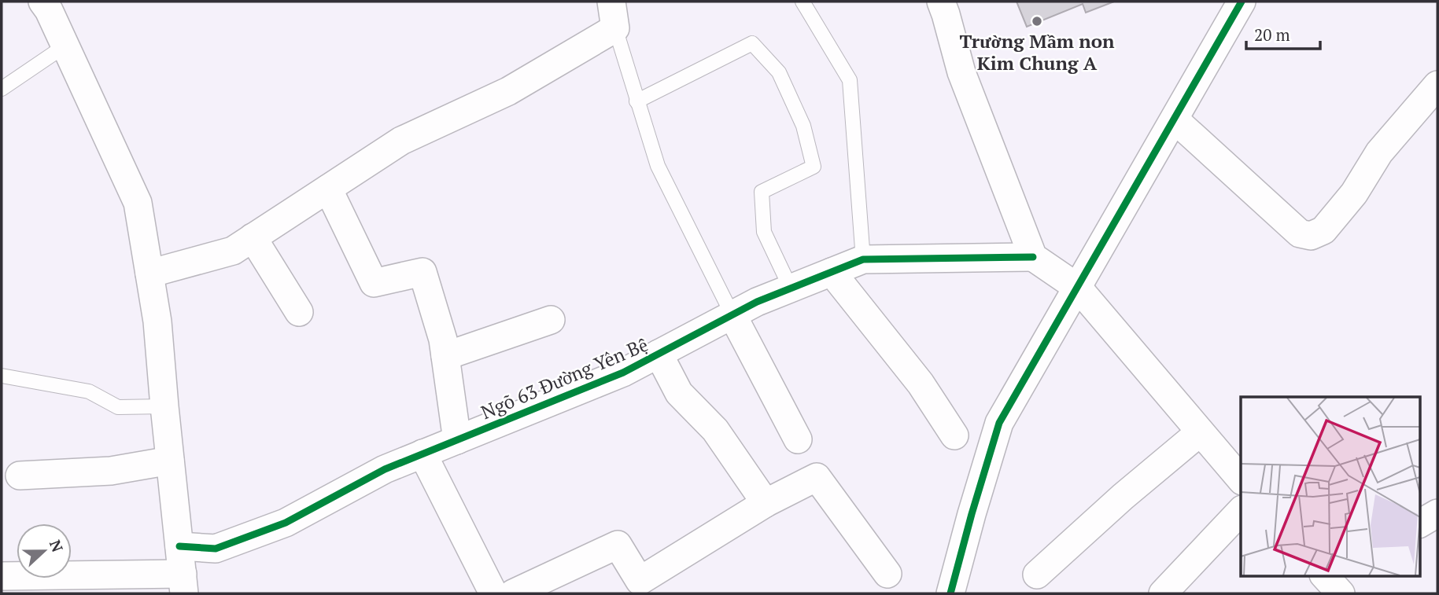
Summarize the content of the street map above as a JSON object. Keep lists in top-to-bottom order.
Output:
{
  "streets": {
    "street": ["Ngõ 63 Đường Yên Bệ"]
  },
  "places": ["Trường Mầm non Kim Chung A"],
  "scale_bar": "20 m",
  "north": "right"
}
